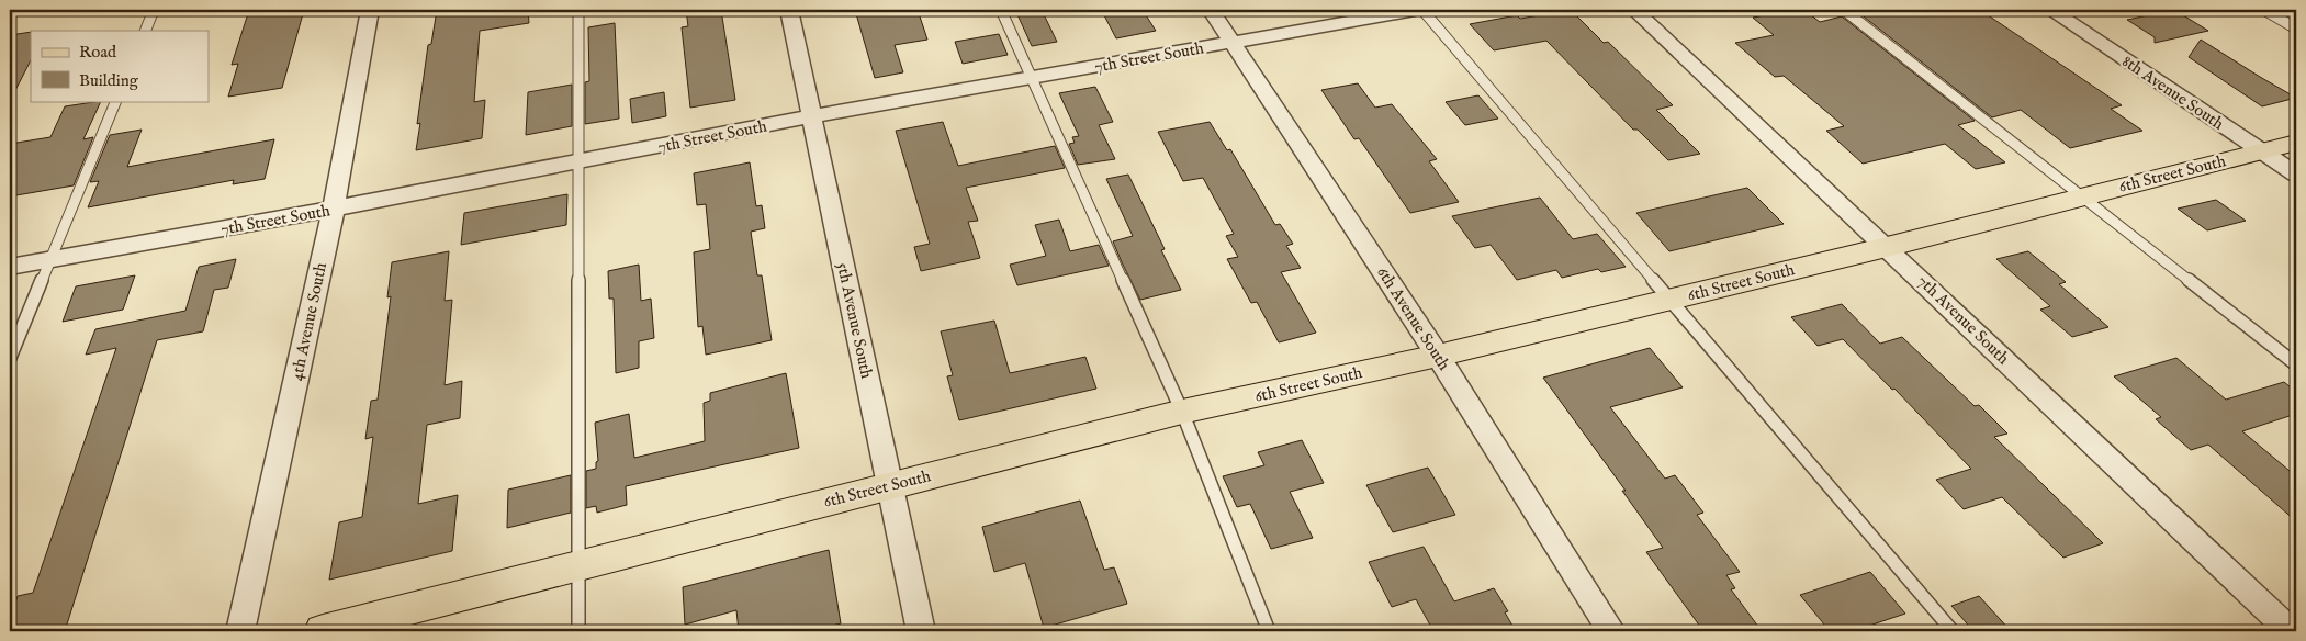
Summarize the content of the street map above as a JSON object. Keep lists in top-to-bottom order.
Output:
{
  "streets": {
    "main road": ["6th Street South"],
    "street": [
      "7th Street South",
      "8th Avenue South",
      "6th Avenue South",
      "7th Avenue South",
      "5th Avenue South",
      "4th Avenue South"
    ]
  },
  "crossings": [
    ["7th Street South", "6th Avenue South"],
    ["7th Street South", "5th Avenue South"],
    ["7th Street South", "4th Avenue South"],
    ["8th Avenue South", "6th Street South"],
    ["6th Street South", "6th Avenue South"],
    ["6th Street South", "7th Avenue South"],
    ["6th Street South", "5th Avenue South"]
  ],
  "legend": ["Road", "Building"]
}
